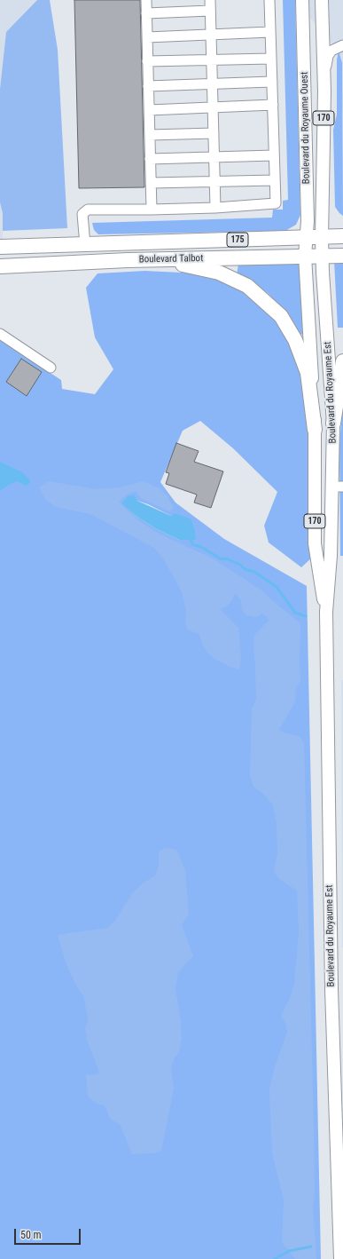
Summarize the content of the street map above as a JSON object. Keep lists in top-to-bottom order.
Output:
{
  "streets": {
    "highway": ["175", "Boulevard Talbot"],
    "main road": ["170", "Boulevard du Royaume Ouest", "Boulevard du Royaume Est"]
  },
  "crossings": [
    ["Boulevard du Royaume Ouest", "Boulevard Talbot"],
    ["Boulevard du Royaume Ouest", "Boulevard du Royaume Est"],
    ["Boulevard Talbot", "Boulevard du Royaume Est"]
  ],
  "scale_bar": "50 m"
}
